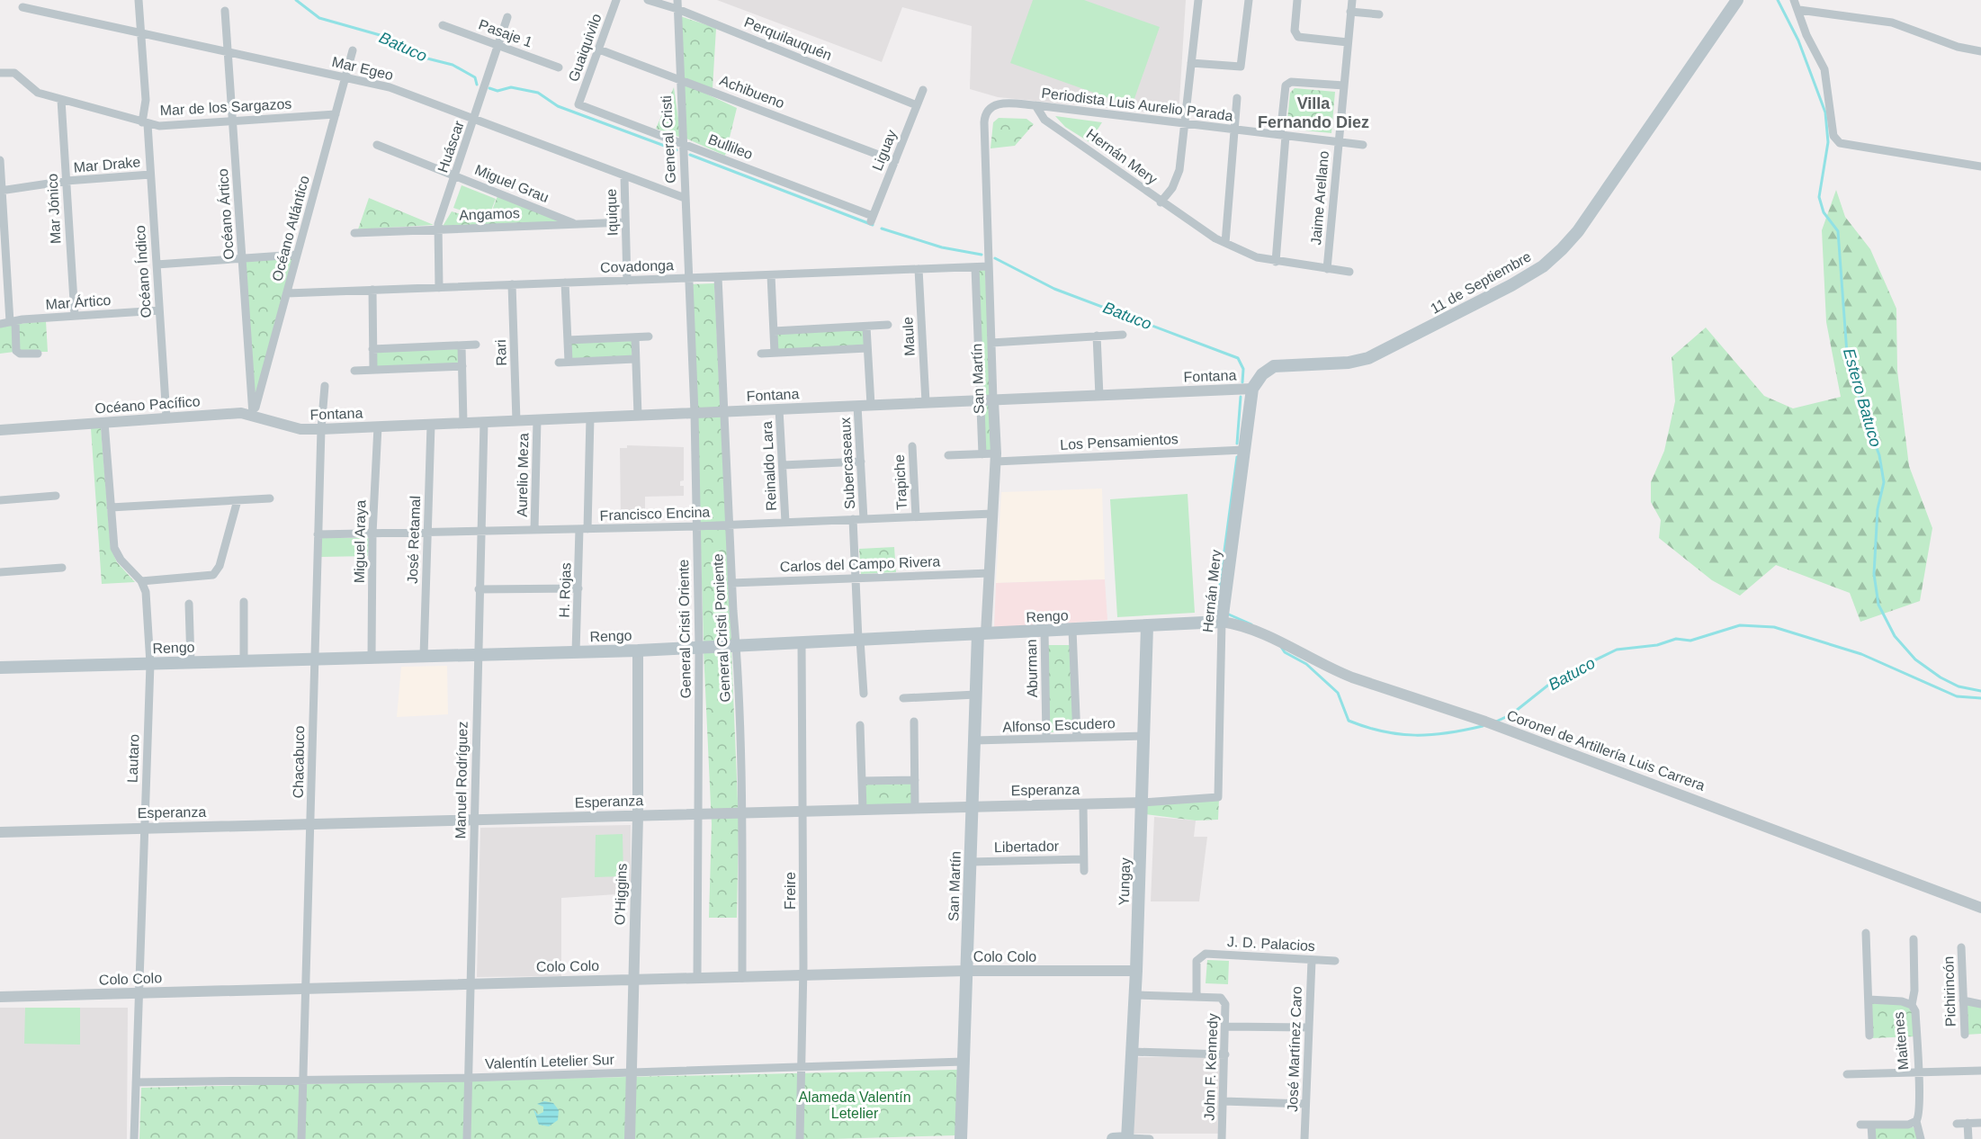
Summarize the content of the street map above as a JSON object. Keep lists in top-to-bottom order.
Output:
{
  "streets": {
    "main road": [
      "Hernán Mery",
      "11 de Septiembre",
      "San Martín",
      "Rengo",
      "Yungay"
    ],
    "street": [
      "Pasaje 1",
      "Perquilauquén",
      "Guaiquivilo",
      "Mar Egeo",
      "Achibueno",
      "Periodista Luis Aurelio Parada",
      "Mar de los Sargazos",
      "General Cristi",
      "Huáscar",
      "Bullileo",
      "Liguay",
      "Mar Drake",
      "Miguel Grau",
      "Jaime Arellano",
      "Mar Jónico",
      "Iquique",
      "Océano Ártico",
      "Angamos",
      "Océano Atlántico",
      "Covadonga",
      "Océano Índico",
      "Mar Ártico",
      "Maule",
      "Rari",
      "Fontana",
      "Océano Pacífico",
      "Los Pensamientos",
      "Subercaseaux",
      "Reinaldo Lara",
      "Aurelio Meza",
      "Trapiche",
      "Francisco Encina",
      "José Retamal",
      "Miguel Araya",
      "Carlos del Campo Rivera",
      "H. Rojas",
      "General Cristi Poniente",
      "General Cristi Oriente",
      "Aburman",
      "Alfonso Escudero",
      "Coronel de Artillería Luis Carrera",
      "Lautaro",
      "Chacabuco",
      "Manuel Rodríguez",
      "Esperanza",
      "Libertador",
      "Freire",
      "O'Higgins",
      "J. D. Palacios",
      "Colo Colo",
      "Pichirincón",
      "Maitenes",
      "José Martínez Caro",
      "Valentín Letelier Sur",
      "John F. Kennedy"
    ]
  },
  "crossings": [
    ["Pasaje 1", "Huáscar"],
    ["Perquilauquén", "General Cristi"],
    ["Perquilauquén", "Liguay"],
    ["Guaiquivilo", "Achibueno"],
    ["Guaiquivilo", "Bullileo"],
    ["Mar Egeo", "General Cristi"],
    ["Mar Egeo", "Huáscar"],
    ["Mar Egeo", "Iquique"],
    ["Mar Egeo", "Océano Ártico"],
    ["Mar Egeo", "Océano Atlántico"],
    ["Mar Egeo", "Océano Índico"],
    ["Achibueno", "General Cristi"],
    ["Achibueno", "Liguay"],
    ["Periodista Luis Aurelio Parada", "Hernán Mery"],
    ["Periodista Luis Aurelio Parada", "Jaime Arellano"],
    ["Periodista Luis Aurelio Parada", "San Martín"],
    ["Mar de los Sargazos", "Mar Jónico"],
    ["Mar de los Sargazos", "Océano Ártico"],
    ["Mar de los Sargazos", "Océano Atlántico"],
    ["Mar de los Sargazos", "Océano Índico"],
    ["General Cristi", "Bullileo"],
    ["General Cristi", "Covadonga"],
    ["General Cristi", "General Cristi Oriente"],
    ["Huáscar", "Miguel Grau"],
    ["Huáscar", "Angamos"],
    ["Huáscar", "Covadonga"],
    ["Bullileo", "Liguay"],
    ["Hernán Mery", "Jaime Arellano"],
    ["Hernán Mery", "11 de Septiembre"],
    ["Hernán Mery", "Fontana"],
    ["Hernán Mery", "Los Pensamientos"],
    ["Hernán Mery", "Rengo"],
    ["Hernán Mery", "Coronel de Artillería Luis Carrera"],
    ["Hernán Mery", "Esperanza"],
    ["Mar Drake", "Mar Jónico"],
    ["Mar Drake", "Océano Índico"],
    ["Miguel Grau", "Angamos"],
    ["Mar Jónico", "Mar Ártico"],
    ["Iquique", "Angamos"],
    ["Iquique", "Covadonga"],
    ["Océano Ártico", "Océano Atlántico"],
    ["Océano Ártico", "Océano Pacífico"],
    ["Océano Atlántico", "Covadonga"],
    ["Océano Atlántico", "Océano Pacífico"],
    ["Covadonga", "Maule"],
    ["Covadonga", "Rari"],
    ["Covadonga", "San Martín"],
    ["Covadonga", "General Cristi Poniente"],
    ["Covadonga", "General Cristi Oriente"],
    ["Océano Índico", "Mar Ártico"],
    ["Océano Índico", "Océano Pacífico"],
    ["11 de Septiembre", "Fontana"],
    ["Maule", "Fontana"],
    ["Rari", "Fontana"],
    ["Fontana", "San Martín"],
    ["Fontana", "Océano Pacífico"],
    ["Fontana", "Subercaseaux"],
    ["Fontana", "Reinaldo Lara"],
    ["Fontana", "Aurelio Meza"],
    ["Fontana", "José Retamal"],
    ["Fontana", "Miguel Araya"],
    ["Fontana", "H. Rojas"],
    ["Fontana", "General Cristi Poniente"],
    ["Fontana", "General Cristi Oriente"],
    ["Fontana", "Chacabuco"],
    ["Fontana", "Manuel Rodríguez"],
    ["San Martín", "Los Pensamientos"],
    ["San Martín", "Francisco Encina"],
    ["San Martín", "Carlos del Campo Rivera"],
    ["San Martín", "Rengo"],
    ["San Martín", "Alfonso Escudero"],
    ["San Martín", "Esperanza"],
    ["San Martín", "Libertador"],
    ["San Martín", "Colo Colo"],
    ["San Martín", "Valentín Letelier Sur"],
    ["Subercaseaux", "Francisco Encina"],
    ["Subercaseaux", "Carlos del Campo Rivera"],
    ["Subercaseaux", "Rengo"],
    ["Reinaldo Lara", "Francisco Encina"],
    ["Aurelio Meza", "Francisco Encina"],
    ["Trapiche", "Francisco Encina"],
    ["Francisco Encina", "José Retamal"],
    ["Francisco Encina", "Miguel Araya"],
    ["Francisco Encina", "H. Rojas"],
    ["Francisco Encina", "General Cristi Poniente"],
    ["Francisco Encina", "General Cristi Oriente"],
    ["Francisco Encina", "Chacabuco"],
    ["Francisco Encina", "Manuel Rodríguez"],
    ["José Retamal", "Rengo"],
    ["Miguel Araya", "Rengo"],
    ["Carlos del Campo Rivera", "General Cristi Poniente"],
    ["H. Rojas", "Rengo"],
    ["Rengo", "General Cristi Poniente"],
    ["Rengo", "General Cristi Oriente"],
    ["Rengo", "Aburman"],
    ["Rengo", "Coronel de Artillería Luis Carrera"],
    ["Rengo", "Lautaro"],
    ["Rengo", "Chacabuco"],
    ["Rengo", "Manuel Rodríguez"],
    ["Rengo", "Yungay"],
    ["Rengo", "Freire"],
    ["Rengo", "O'Higgins"],
    ["General Cristi Poniente", "Esperanza"],
    ["General Cristi Poniente", "Colo Colo"],
    ["General Cristi Oriente", "Esperanza"],
    ["General Cristi Oriente", "Colo Colo"],
    ["Aburman", "Alfonso Escudero"],
    ["Alfonso Escudero", "Yungay"],
    ["Lautaro", "Esperanza"],
    ["Lautaro", "Colo Colo"],
    ["Lautaro", "Valentín Letelier Sur"],
    ["Chacabuco", "Esperanza"],
    ["Chacabuco", "Colo Colo"],
    ["Chacabuco", "Valentín Letelier Sur"],
    ["Manuel Rodríguez", "Esperanza"],
    ["Manuel Rodríguez", "Colo Colo"],
    ["Manuel Rodríguez", "Valentín Letelier Sur"],
    ["Esperanza", "Yungay"],
    ["Esperanza", "Freire"],
    ["Esperanza", "O'Higgins"],
    ["Yungay", "Colo Colo"],
    ["Freire", "Colo Colo"],
    ["Freire", "Valentín Letelier Sur"],
    ["O'Higgins", "Colo Colo"],
    ["O'Higgins", "Valentín Letelier Sur"],
    ["J. D. Palacios", "José Martínez Caro"],
    ["J. D. Palacios", "John F. Kennedy"]
  ],
  "districts": ["Villa Fernando Diez"],
  "water": ["Batuco", "Estero Batuco"],
  "parks": ["Alameda Valentín Letelier"]
}
